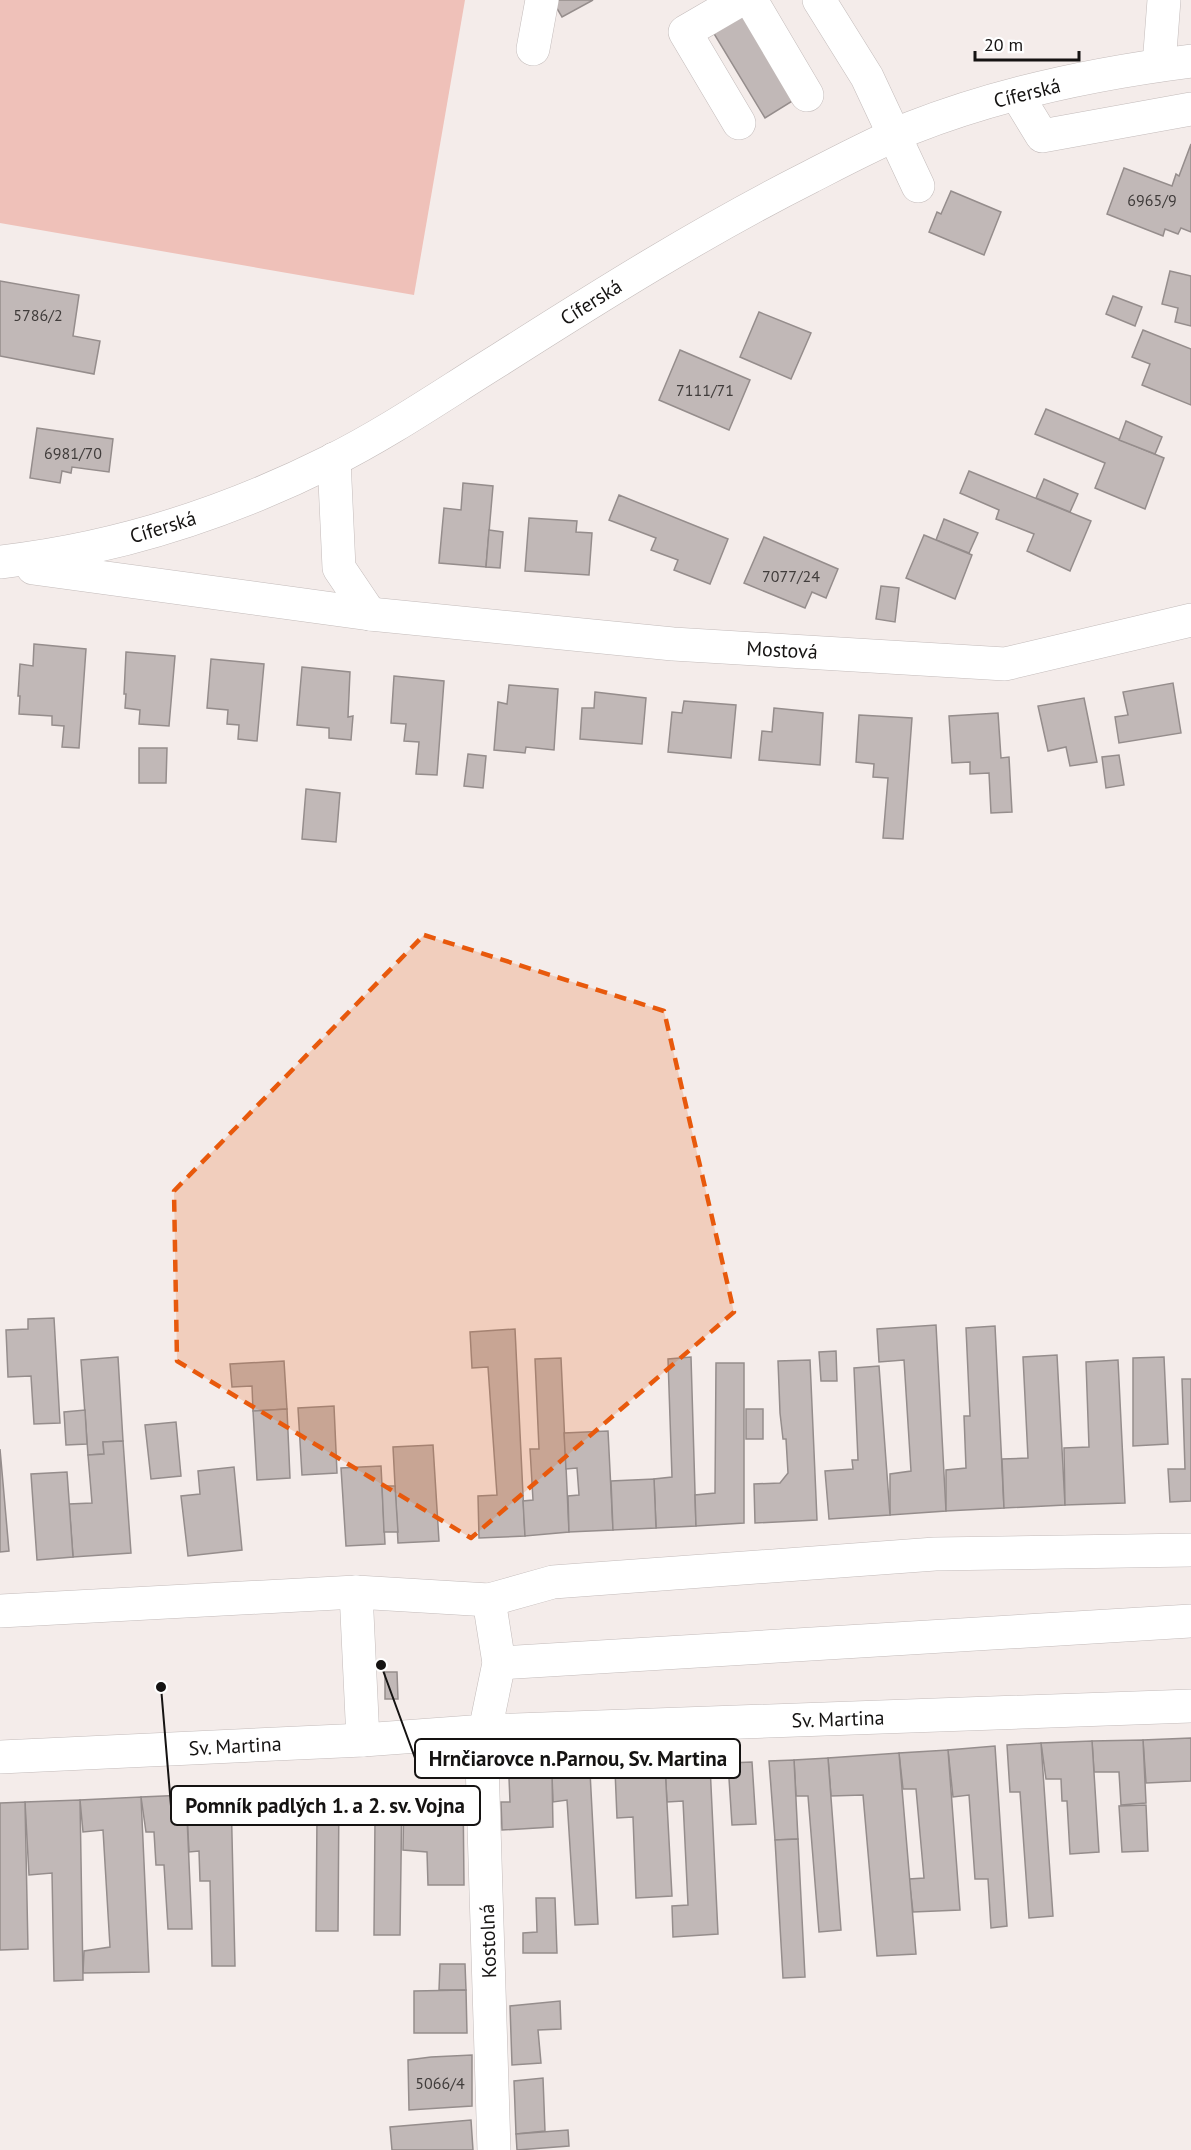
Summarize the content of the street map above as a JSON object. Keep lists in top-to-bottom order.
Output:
{
  "streets": {
    "street": [
      "Cíferská",
      "Mostová",
      "Sv. Martina",
      "Kostolná"
    ]
  },
  "crossings": [
    ["Cíferská", "Mostová"],
    ["Sv. Martina", "Kostolná"]
  ],
  "places": ["Hrnčiarovce n.Parnou, Sv. Martina", "Pomník padlých 1. a 2. sv. Vojna"],
  "house_numbers": [
    "6965/9",
    "5786/2",
    "7111/71",
    "6981/70",
    "7077/24",
    "5066/4"
  ],
  "scale_bar": "20 m"
}
